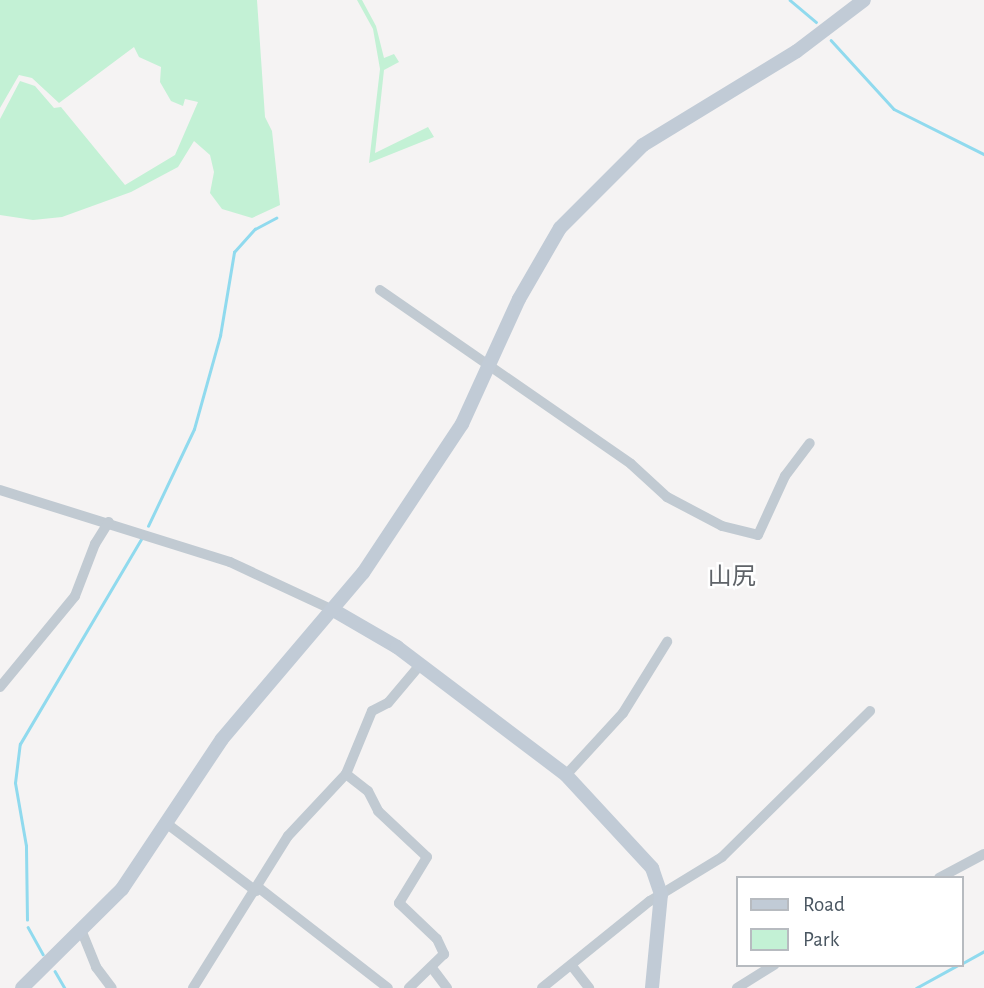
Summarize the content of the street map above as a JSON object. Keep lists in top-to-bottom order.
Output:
{
  "districts": ["山尻"],
  "legend": ["Road", "Park"]
}
